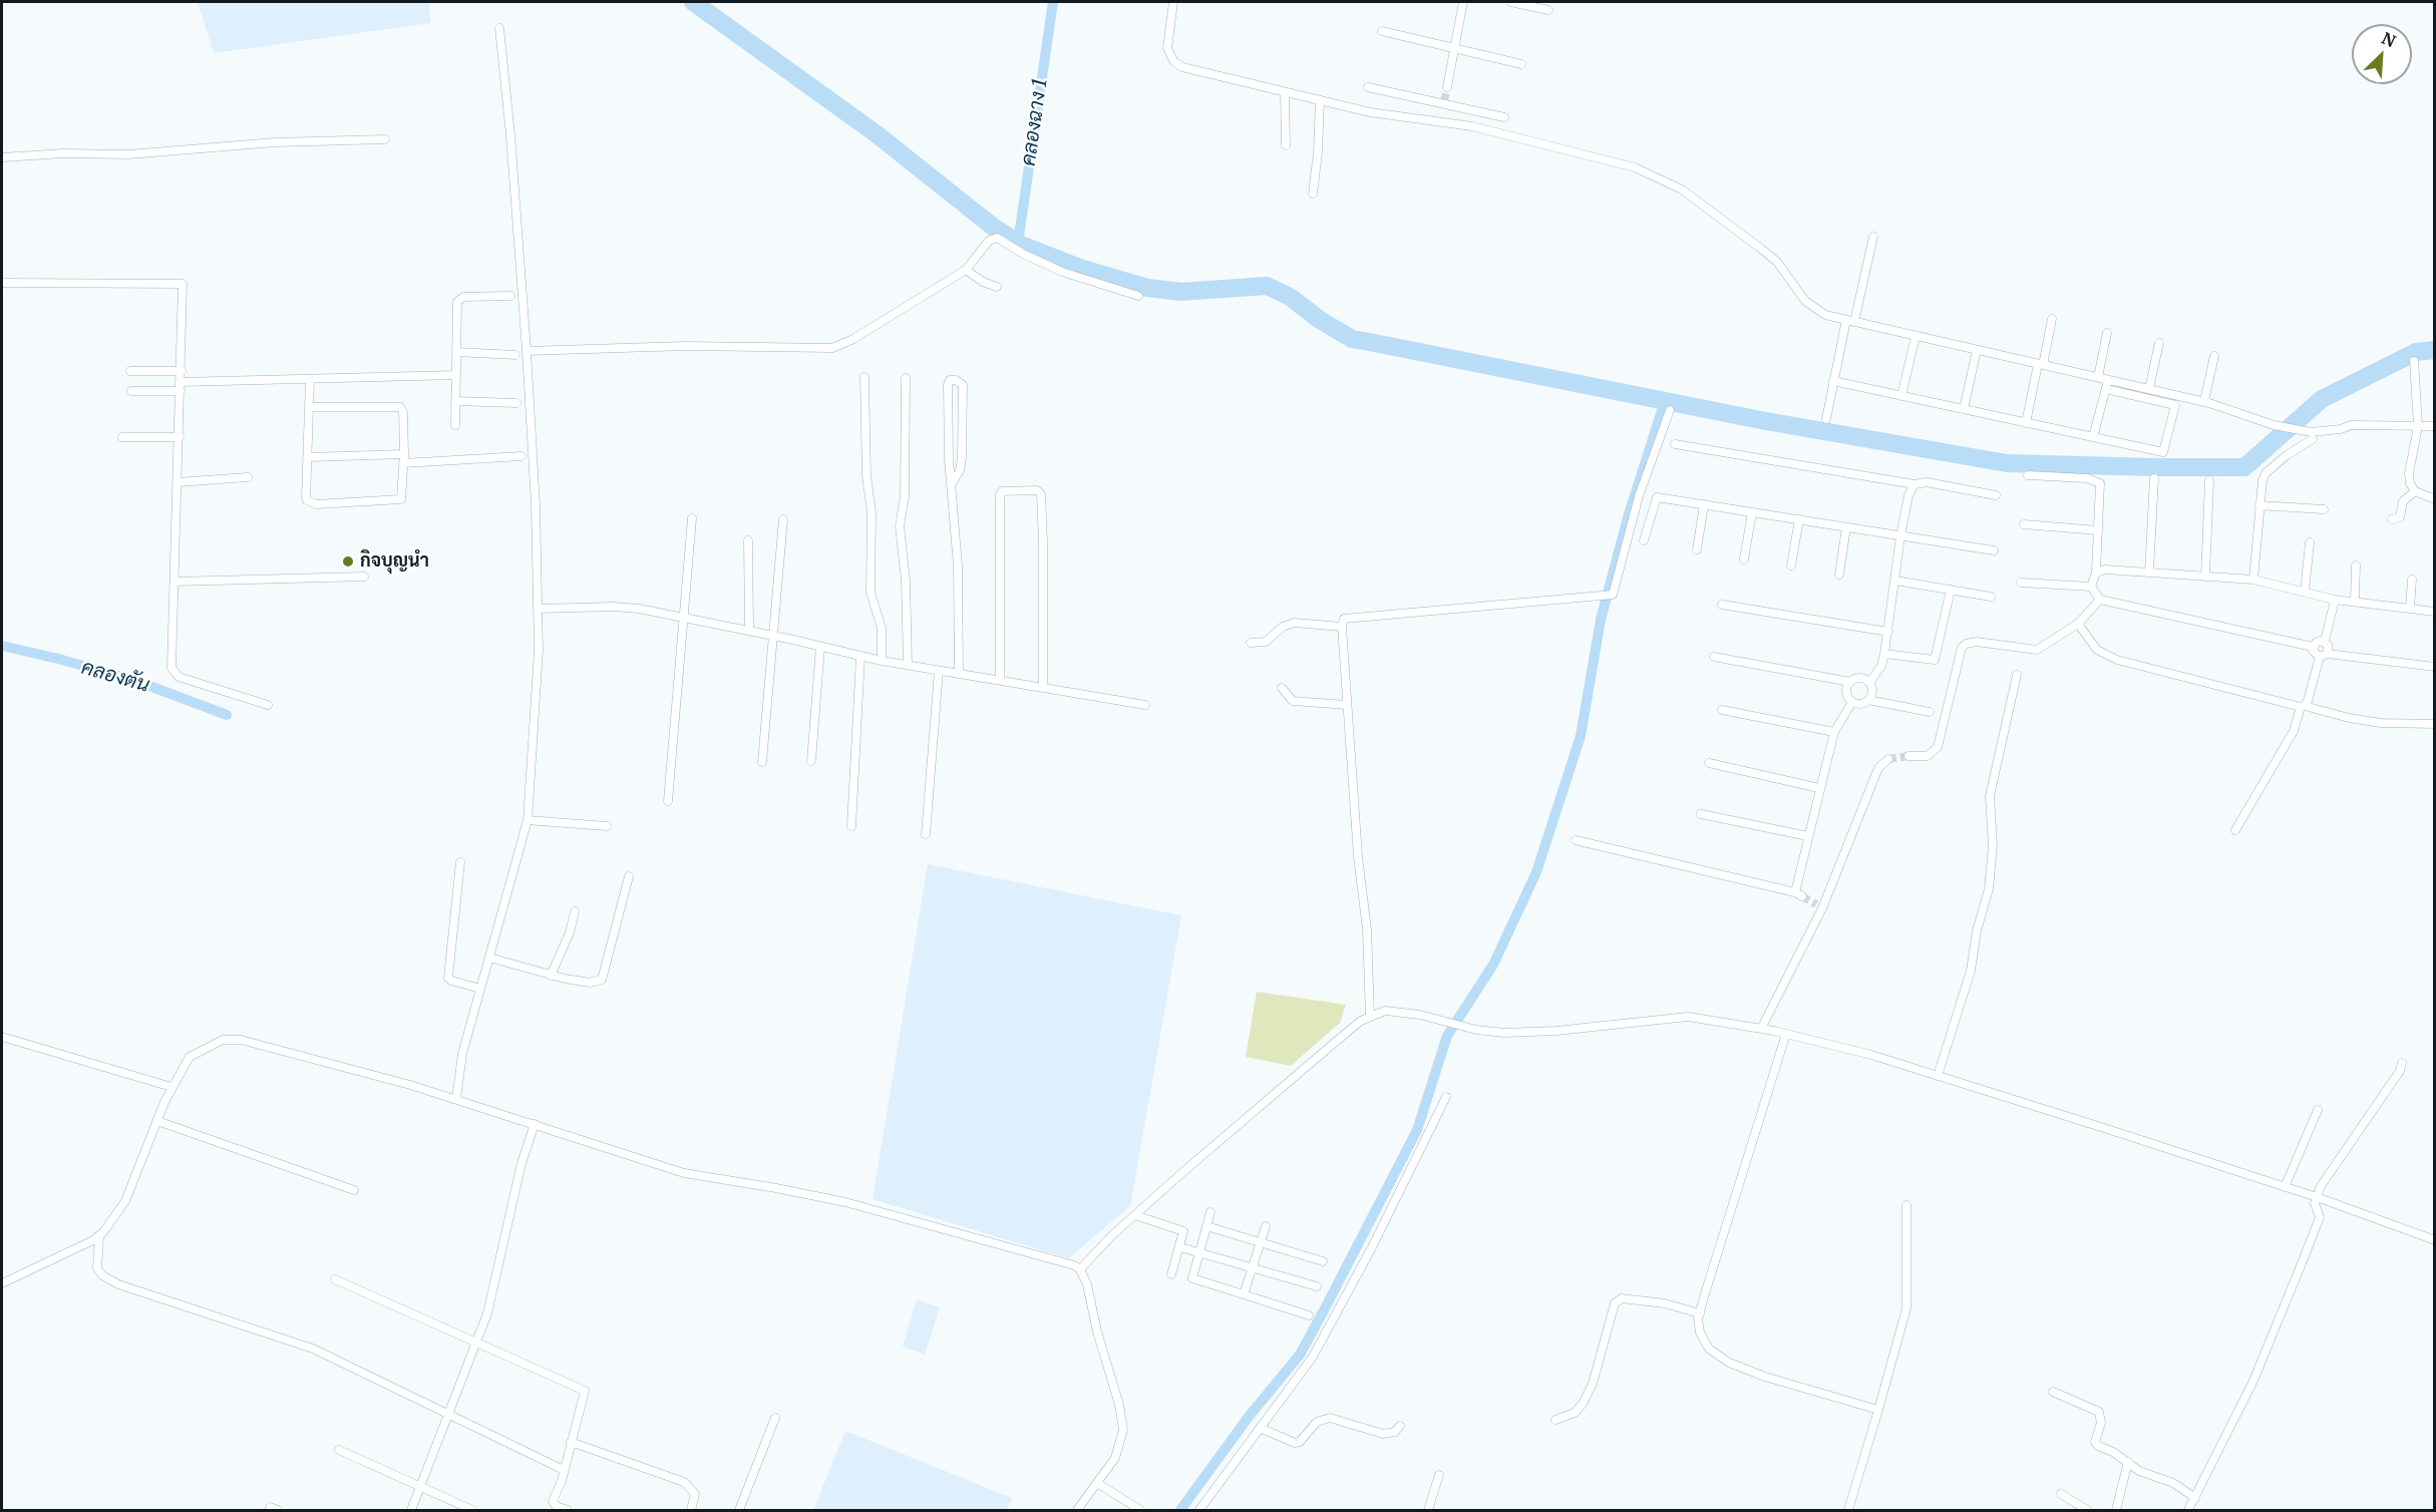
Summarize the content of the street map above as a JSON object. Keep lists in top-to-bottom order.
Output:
{
  "water": ["คลองฉาง 1", "คลองตัน"],
  "places": ["กิจบุญนำ"],
  "north": "top right"
}
